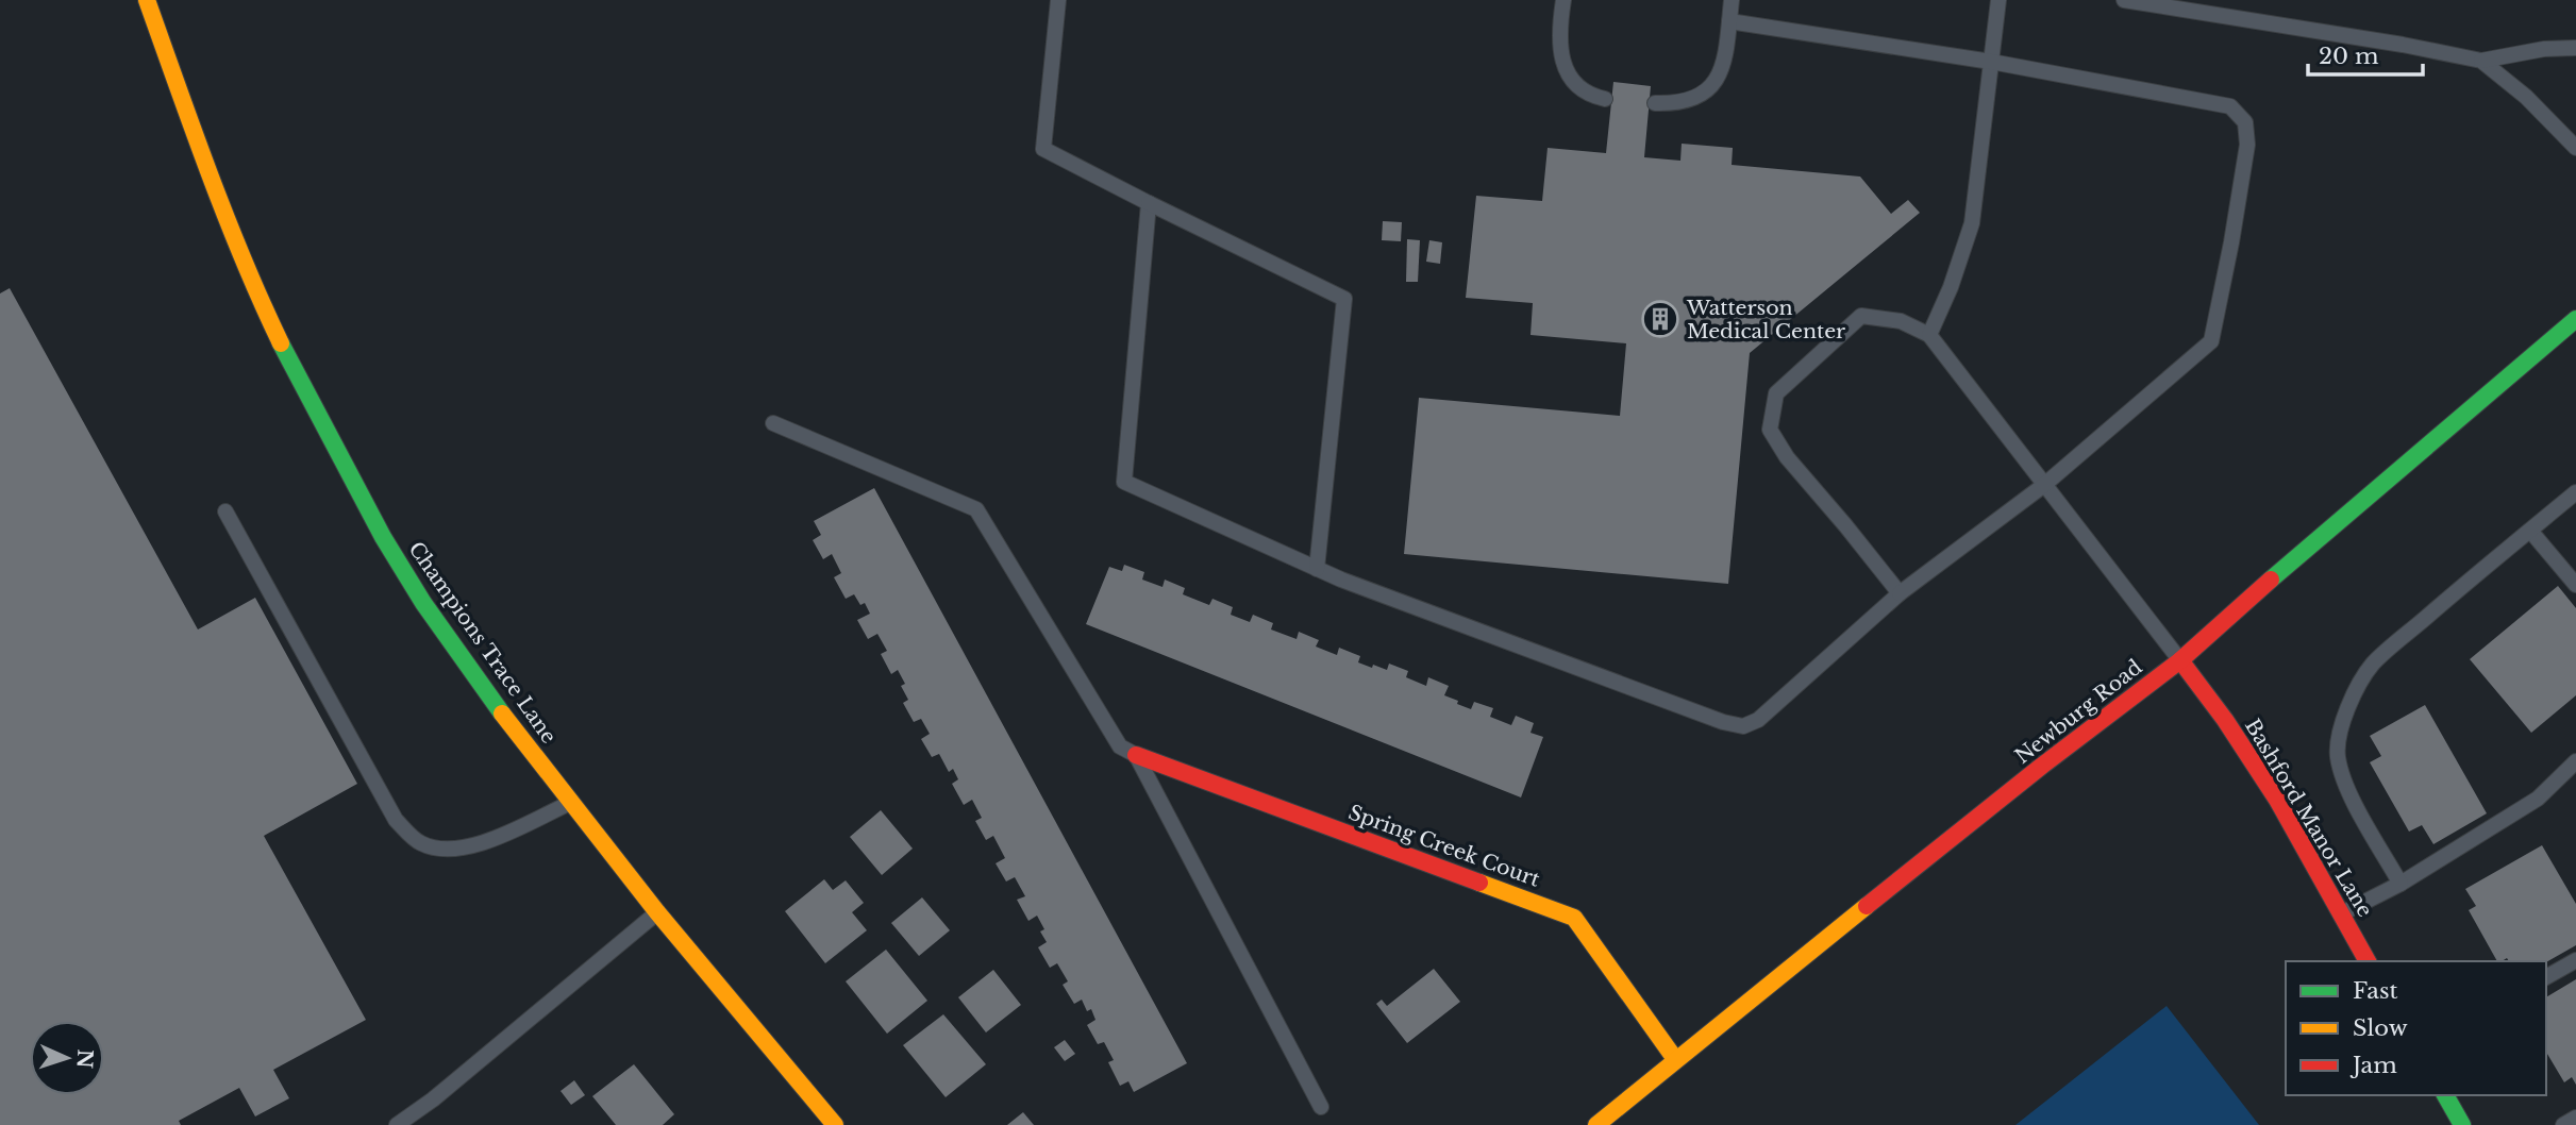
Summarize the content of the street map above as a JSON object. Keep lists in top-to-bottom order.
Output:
{
  "streets": {
    "street": [
      "Champions Trace Lane",
      "Newburg Road",
      "Bashford Manor Lane",
      "Spring Creek Court"
    ]
  },
  "crossings": [
    ["Newburg Road", "Bashford Manor Lane"],
    ["Newburg Road", "Spring Creek Court"]
  ],
  "places": {
    "building": ["Watterson Medical Center"]
  },
  "legend": ["Fast", "Slow", "Jam"],
  "scale_bar": "20 m",
  "north": "right"
}
